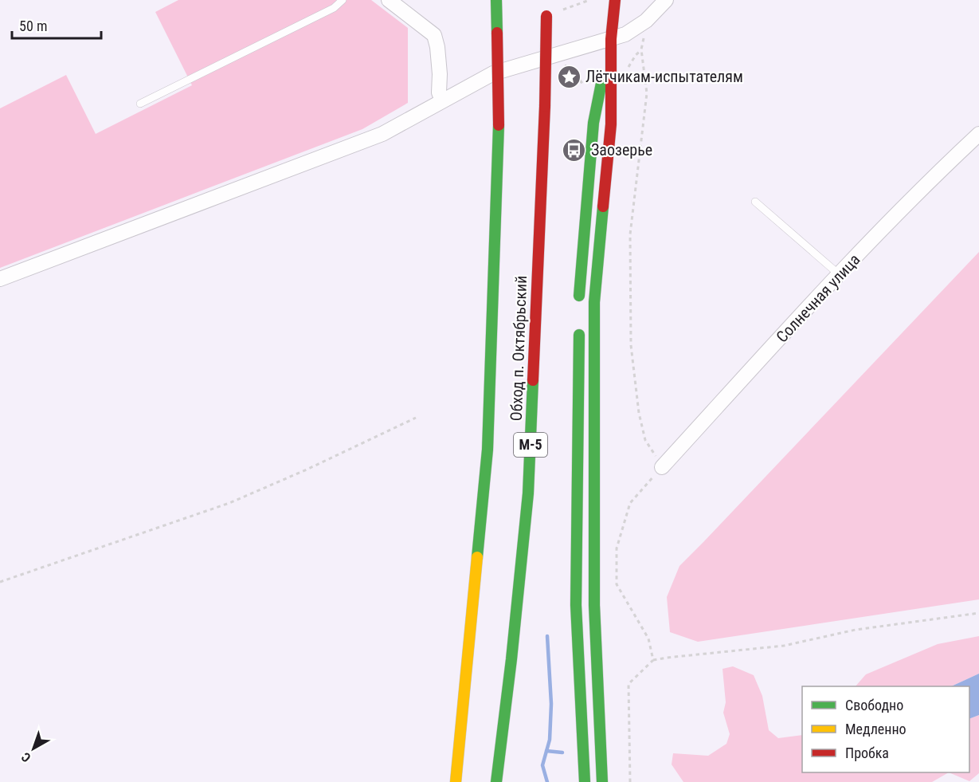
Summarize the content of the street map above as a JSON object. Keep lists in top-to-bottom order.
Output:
{
  "streets": {
    "main road": ["Обход п. Октябрьский", "М-5"],
    "street": ["Солнечная улица"]
  },
  "places": {
    "place": ["Лётчикам-испытателям"],
    "bus stop": ["Заозерье"]
  },
  "legend": ["Свободно", "Медленно", "Пробка"],
  "scale_bar": "50 m",
  "north": "bottom left"
}
